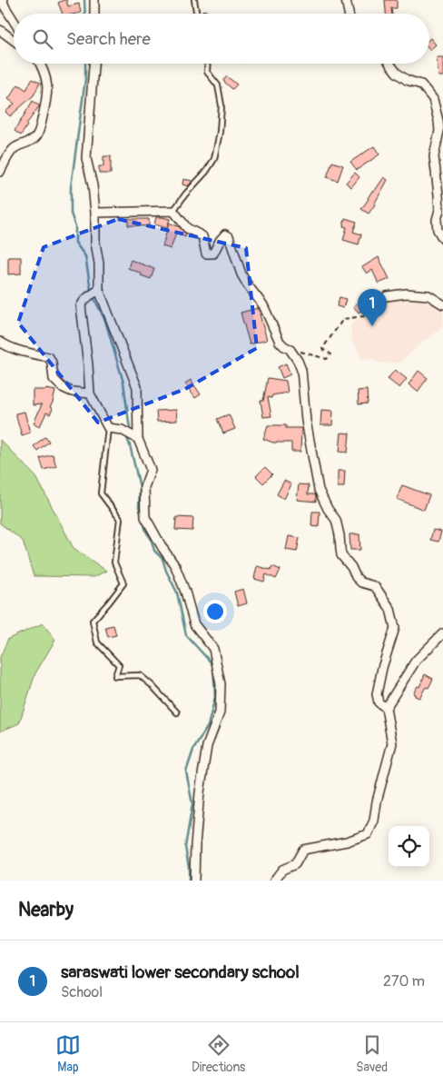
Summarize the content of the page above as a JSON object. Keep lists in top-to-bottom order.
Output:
{
  "page": {
    "search": "Search here",
    "pins": "1",
    "heading": "Nearby",
    "list": [
      {
        "mark": "1",
        "name": "saraswati lower secondary school",
        "note": "School",
        "value": "270 m"
      }
    ],
    "nav": ["Map", "Directions", "Saved"]
  }
}
